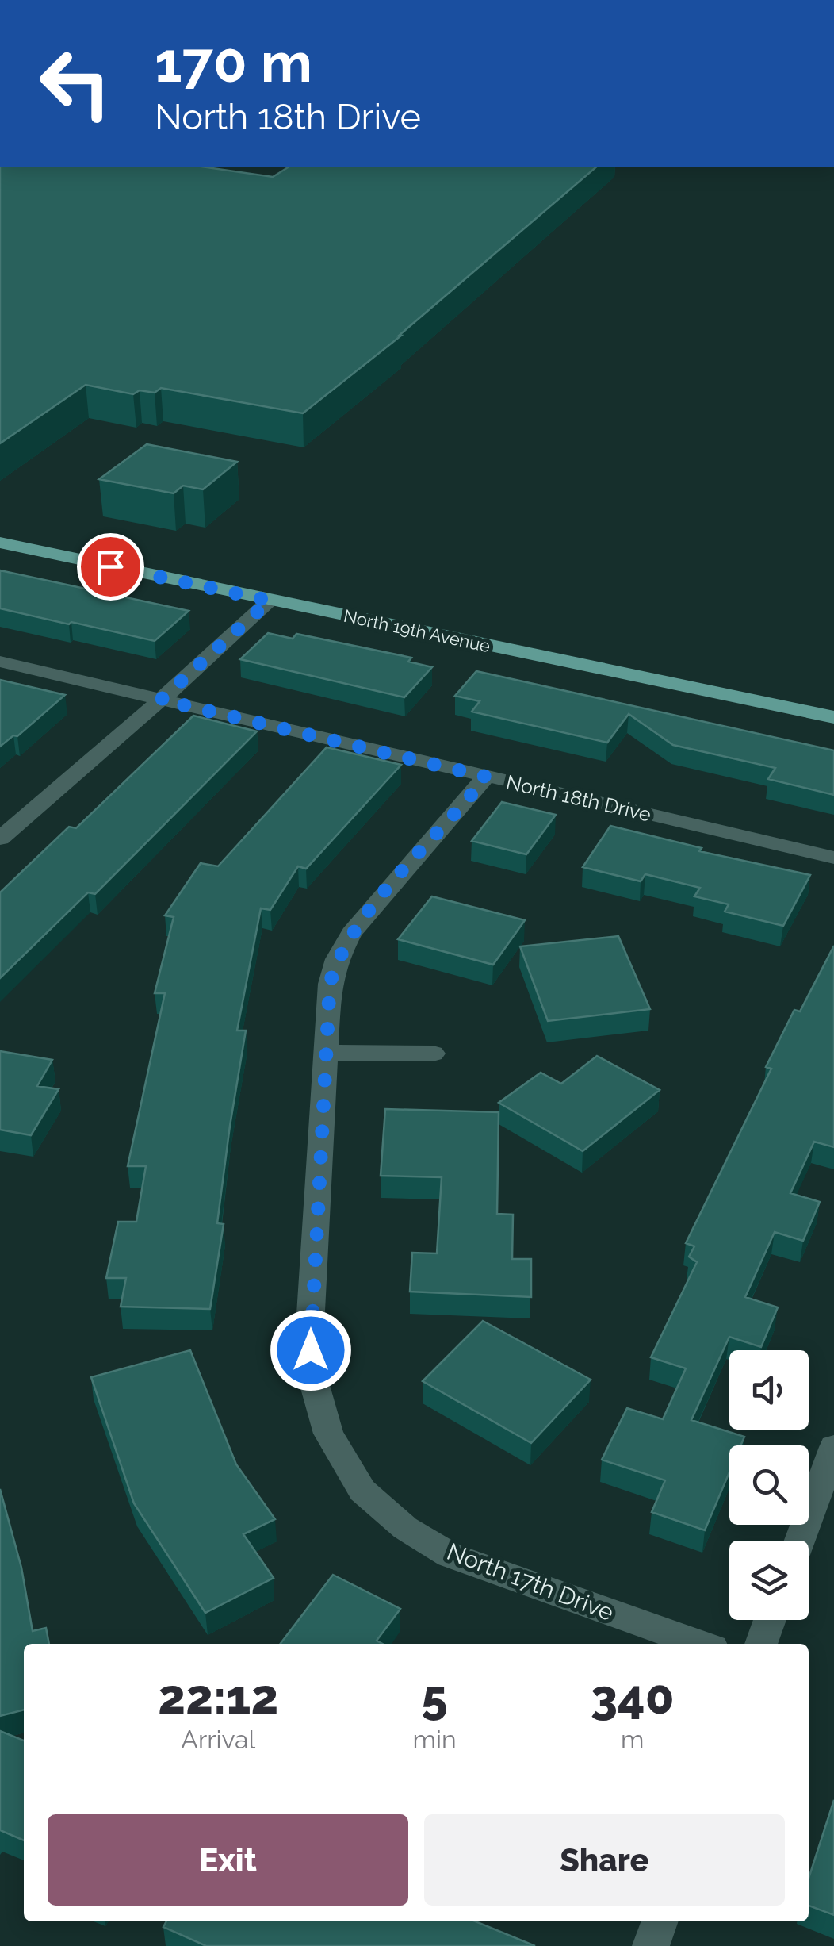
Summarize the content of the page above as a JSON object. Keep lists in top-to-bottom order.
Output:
{
  "streets": {
    "main road": ["North 19th Avenue"],
    "street": ["North 18th Drive", "North 17th Drive"]
  },
  "crossings": [
    ["North 18th Drive", "North 17th Drive"]
  ],
  "page": {
    "turn": ["170 m", "North 18th Drive"],
    "eta": [
      "22:12",
      "Arrival",
      "5",
      "min",
      "340",
      "m"
    ],
    "buttons": ["Exit", "Share"]
  }
}
